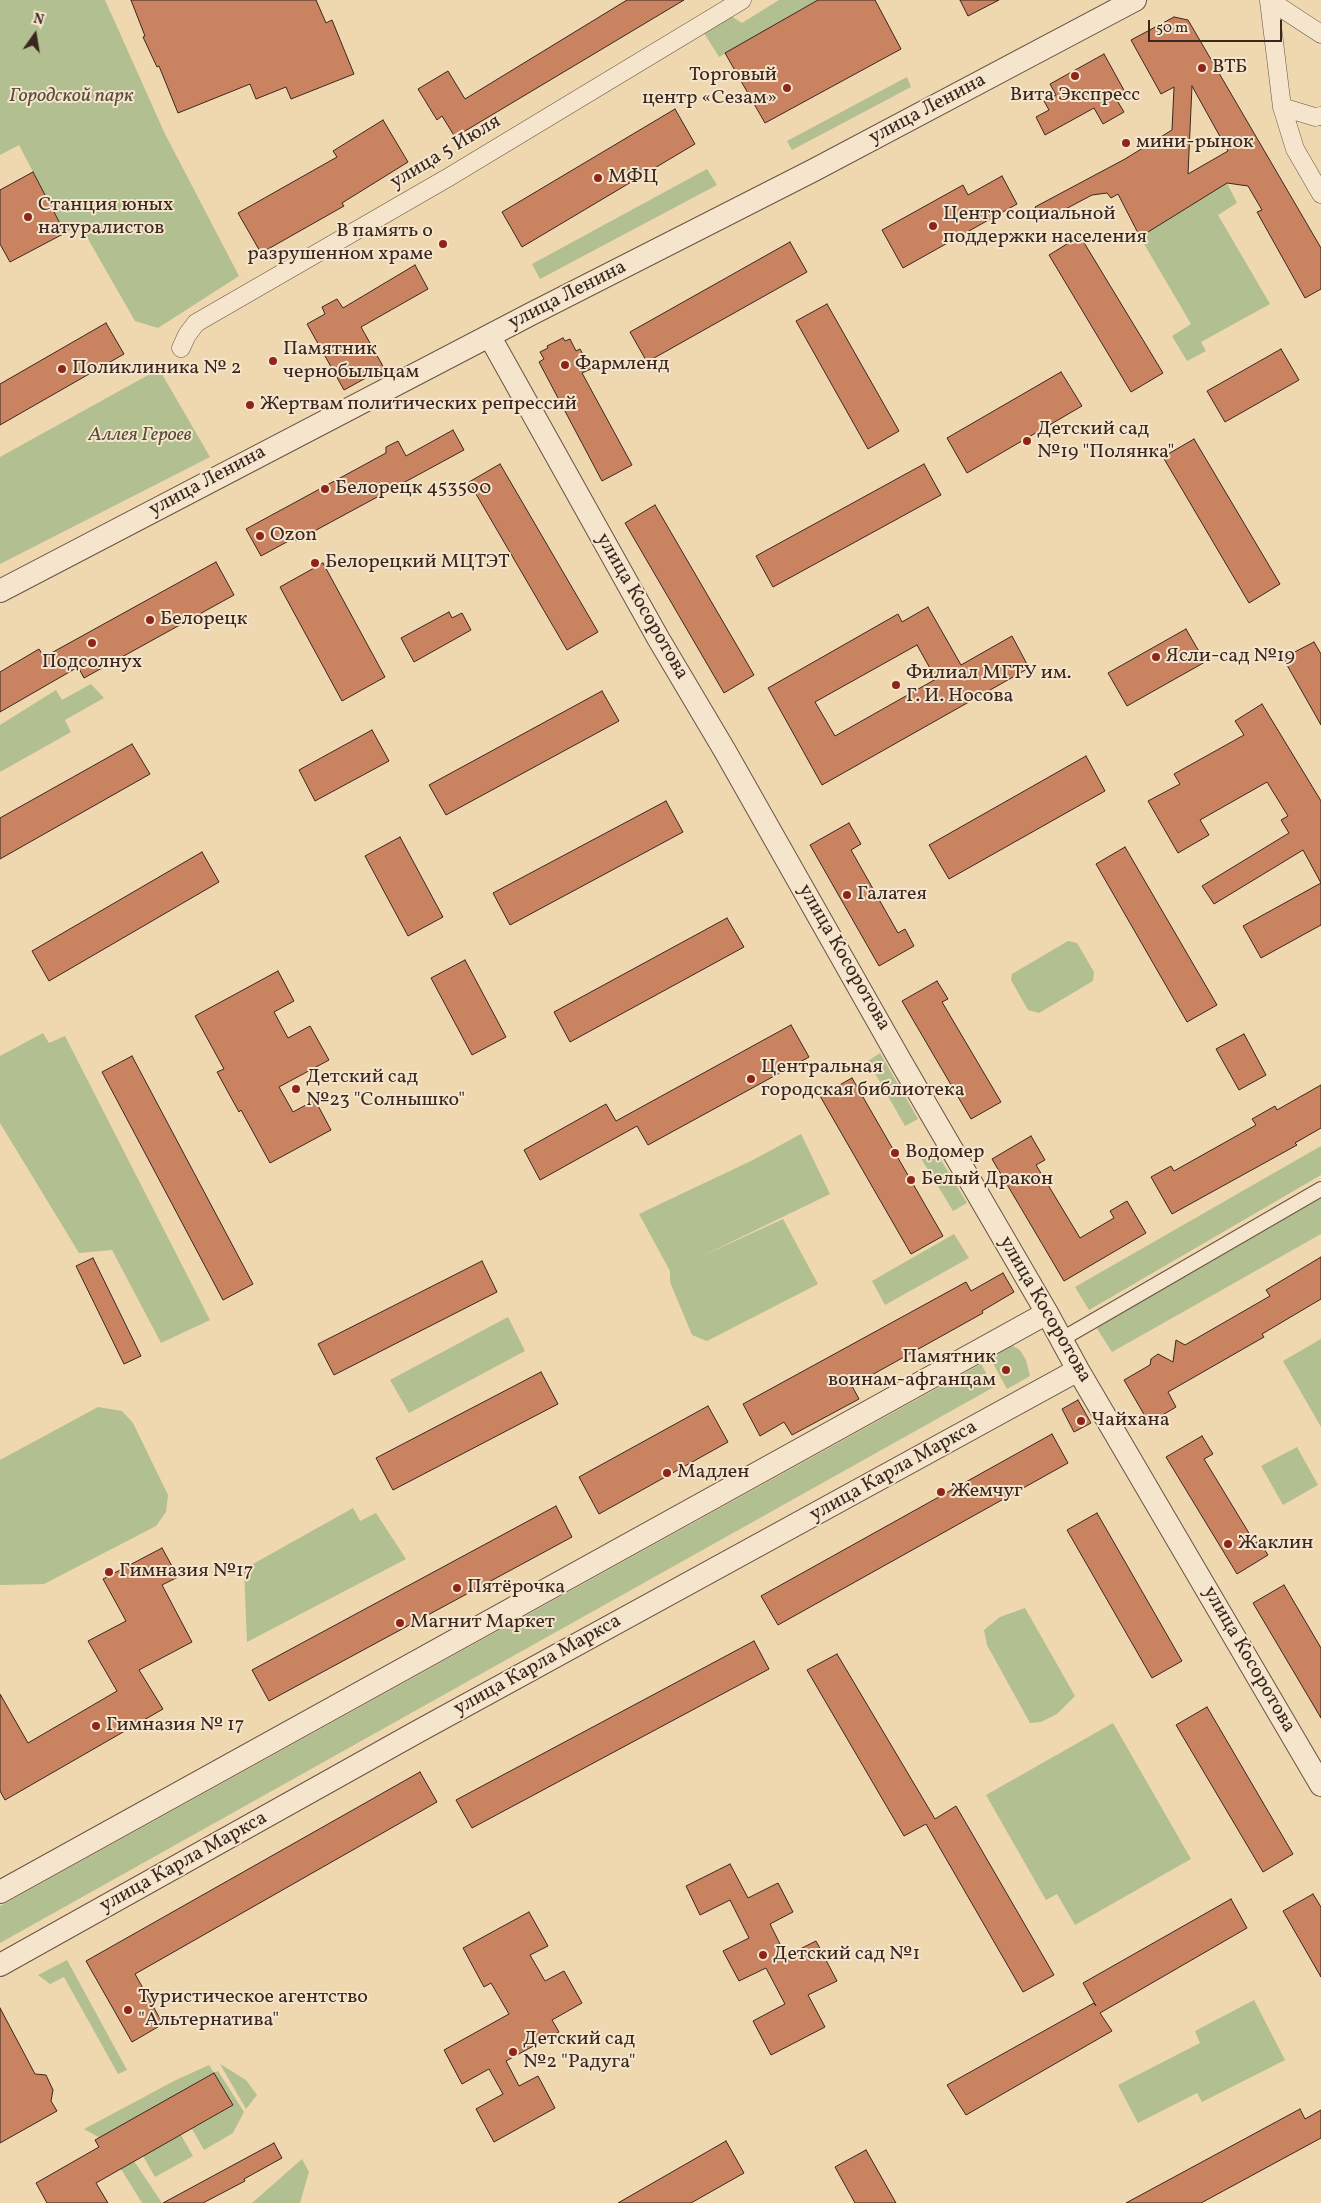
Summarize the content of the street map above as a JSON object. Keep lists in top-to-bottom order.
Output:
{
  "streets": {
    "street": [
      "улица Ленина",
      "улица 5 Июля",
      "улица Косоротова",
      "улица Карла Маркса"
    ]
  },
  "crossings": [
    ["улица Ленина", "улица Косоротова"],
    ["улица Косоротова", "улица Карла Маркса"]
  ],
  "parks": ["Городской парк", "Аллея Героев"],
  "places": [
    "ВТБ",
    "Вита Экспресс",
    "Торговый центр «Сезам»",
    "мини-рынок",
    "МФЦ",
    "Станция юных натуралистов",
    "Центр социальной поддержки населения",
    "В память о разрушенном храме",
    "Памятник чернобыльцам",
    "Фармленд",
    "Поликлиника № 2",
    "Жертвам политических репрессий",
    "Детский сад №19 \"Полянка\"",
    "Белорецк 453500",
    "Ozon",
    "Белорецкий МЦТЭТ",
    "Белорецк",
    "Подсолнух",
    "Ясли-сад №19",
    "Филиал МГТУ им. Г. И. Носова",
    "Галатея",
    "Центральная городская библиотека",
    "Детский сад №23 \"Солнышко\"",
    "Водомер",
    "Белый Дракон",
    "Памятник воинам-афганцам",
    "Чайхана",
    "Мадлен",
    "Жемчуг",
    "Жаклин",
    "Гимназия №17",
    "Пятёрочка",
    "Магнит Маркет",
    "Гимназия № 17",
    "Детский сад №1",
    "Туристическое агентство \"Альтернатива\"",
    "Детский сад №2 \"Радуга\""
  ],
  "scale_bar": "50 m",
  "north": "top"
}
